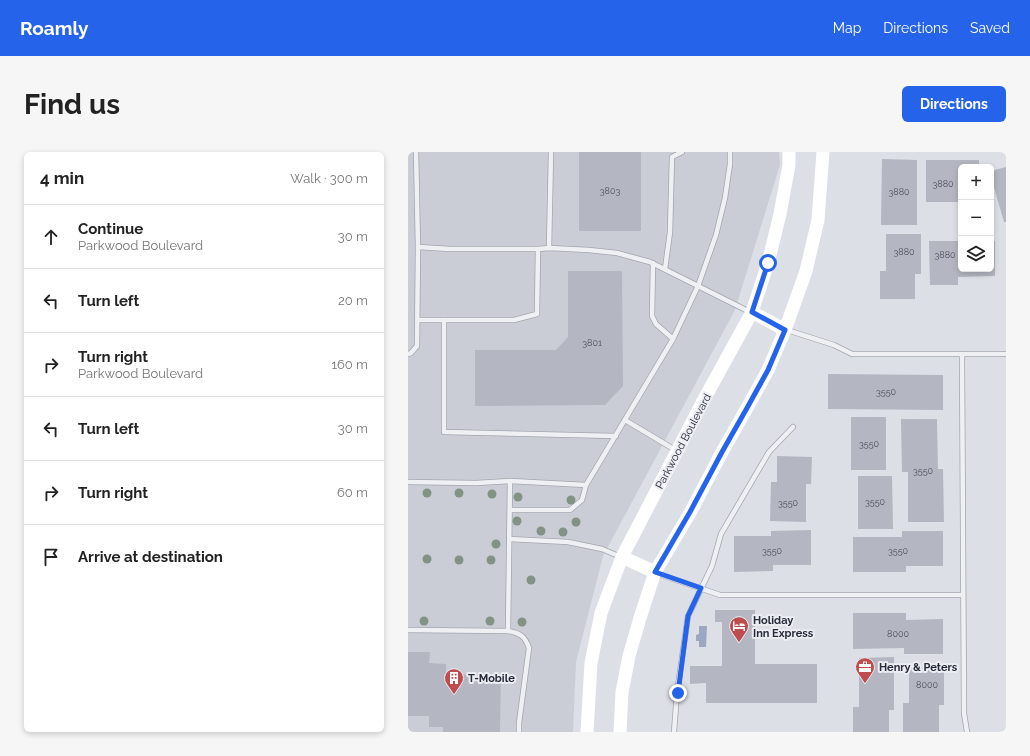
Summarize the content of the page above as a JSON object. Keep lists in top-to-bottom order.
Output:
{
  "streets": {
    "main road": ["Parkwood Boulevard"]
  },
  "places": {
    "hotel": ["Holiday Inn Express"],
    "office": ["Henry & Peters"],
    "building": ["T-Mobile"]
  },
  "house_numbers": [
    "3880",
    "3803",
    "3880",
    "3880",
    "3880",
    "3801",
    "3550",
    "3550",
    "3550",
    "3550",
    "3550",
    "3550",
    "3550",
    "8000",
    "8000"
  ],
  "page": {
    "header": "Roamly",
    "nav": ["Map", "Directions", "Saved"],
    "buttons": "Directions",
    "title": "Find us",
    "heading": ["4 min", "Walk · 300 m"],
    "map_buttons": ["+", "−"],
    "list": [
      ["Continue", "Parkwood Boulevard", "30 m"],
      ["Turn left", "20 m"],
      ["Turn right", "Parkwood Boulevard", "160 m"],
      ["Turn left", "30 m"],
      ["Turn right", "60 m"],
      "Arrive at destination"
    ]
  }
}
